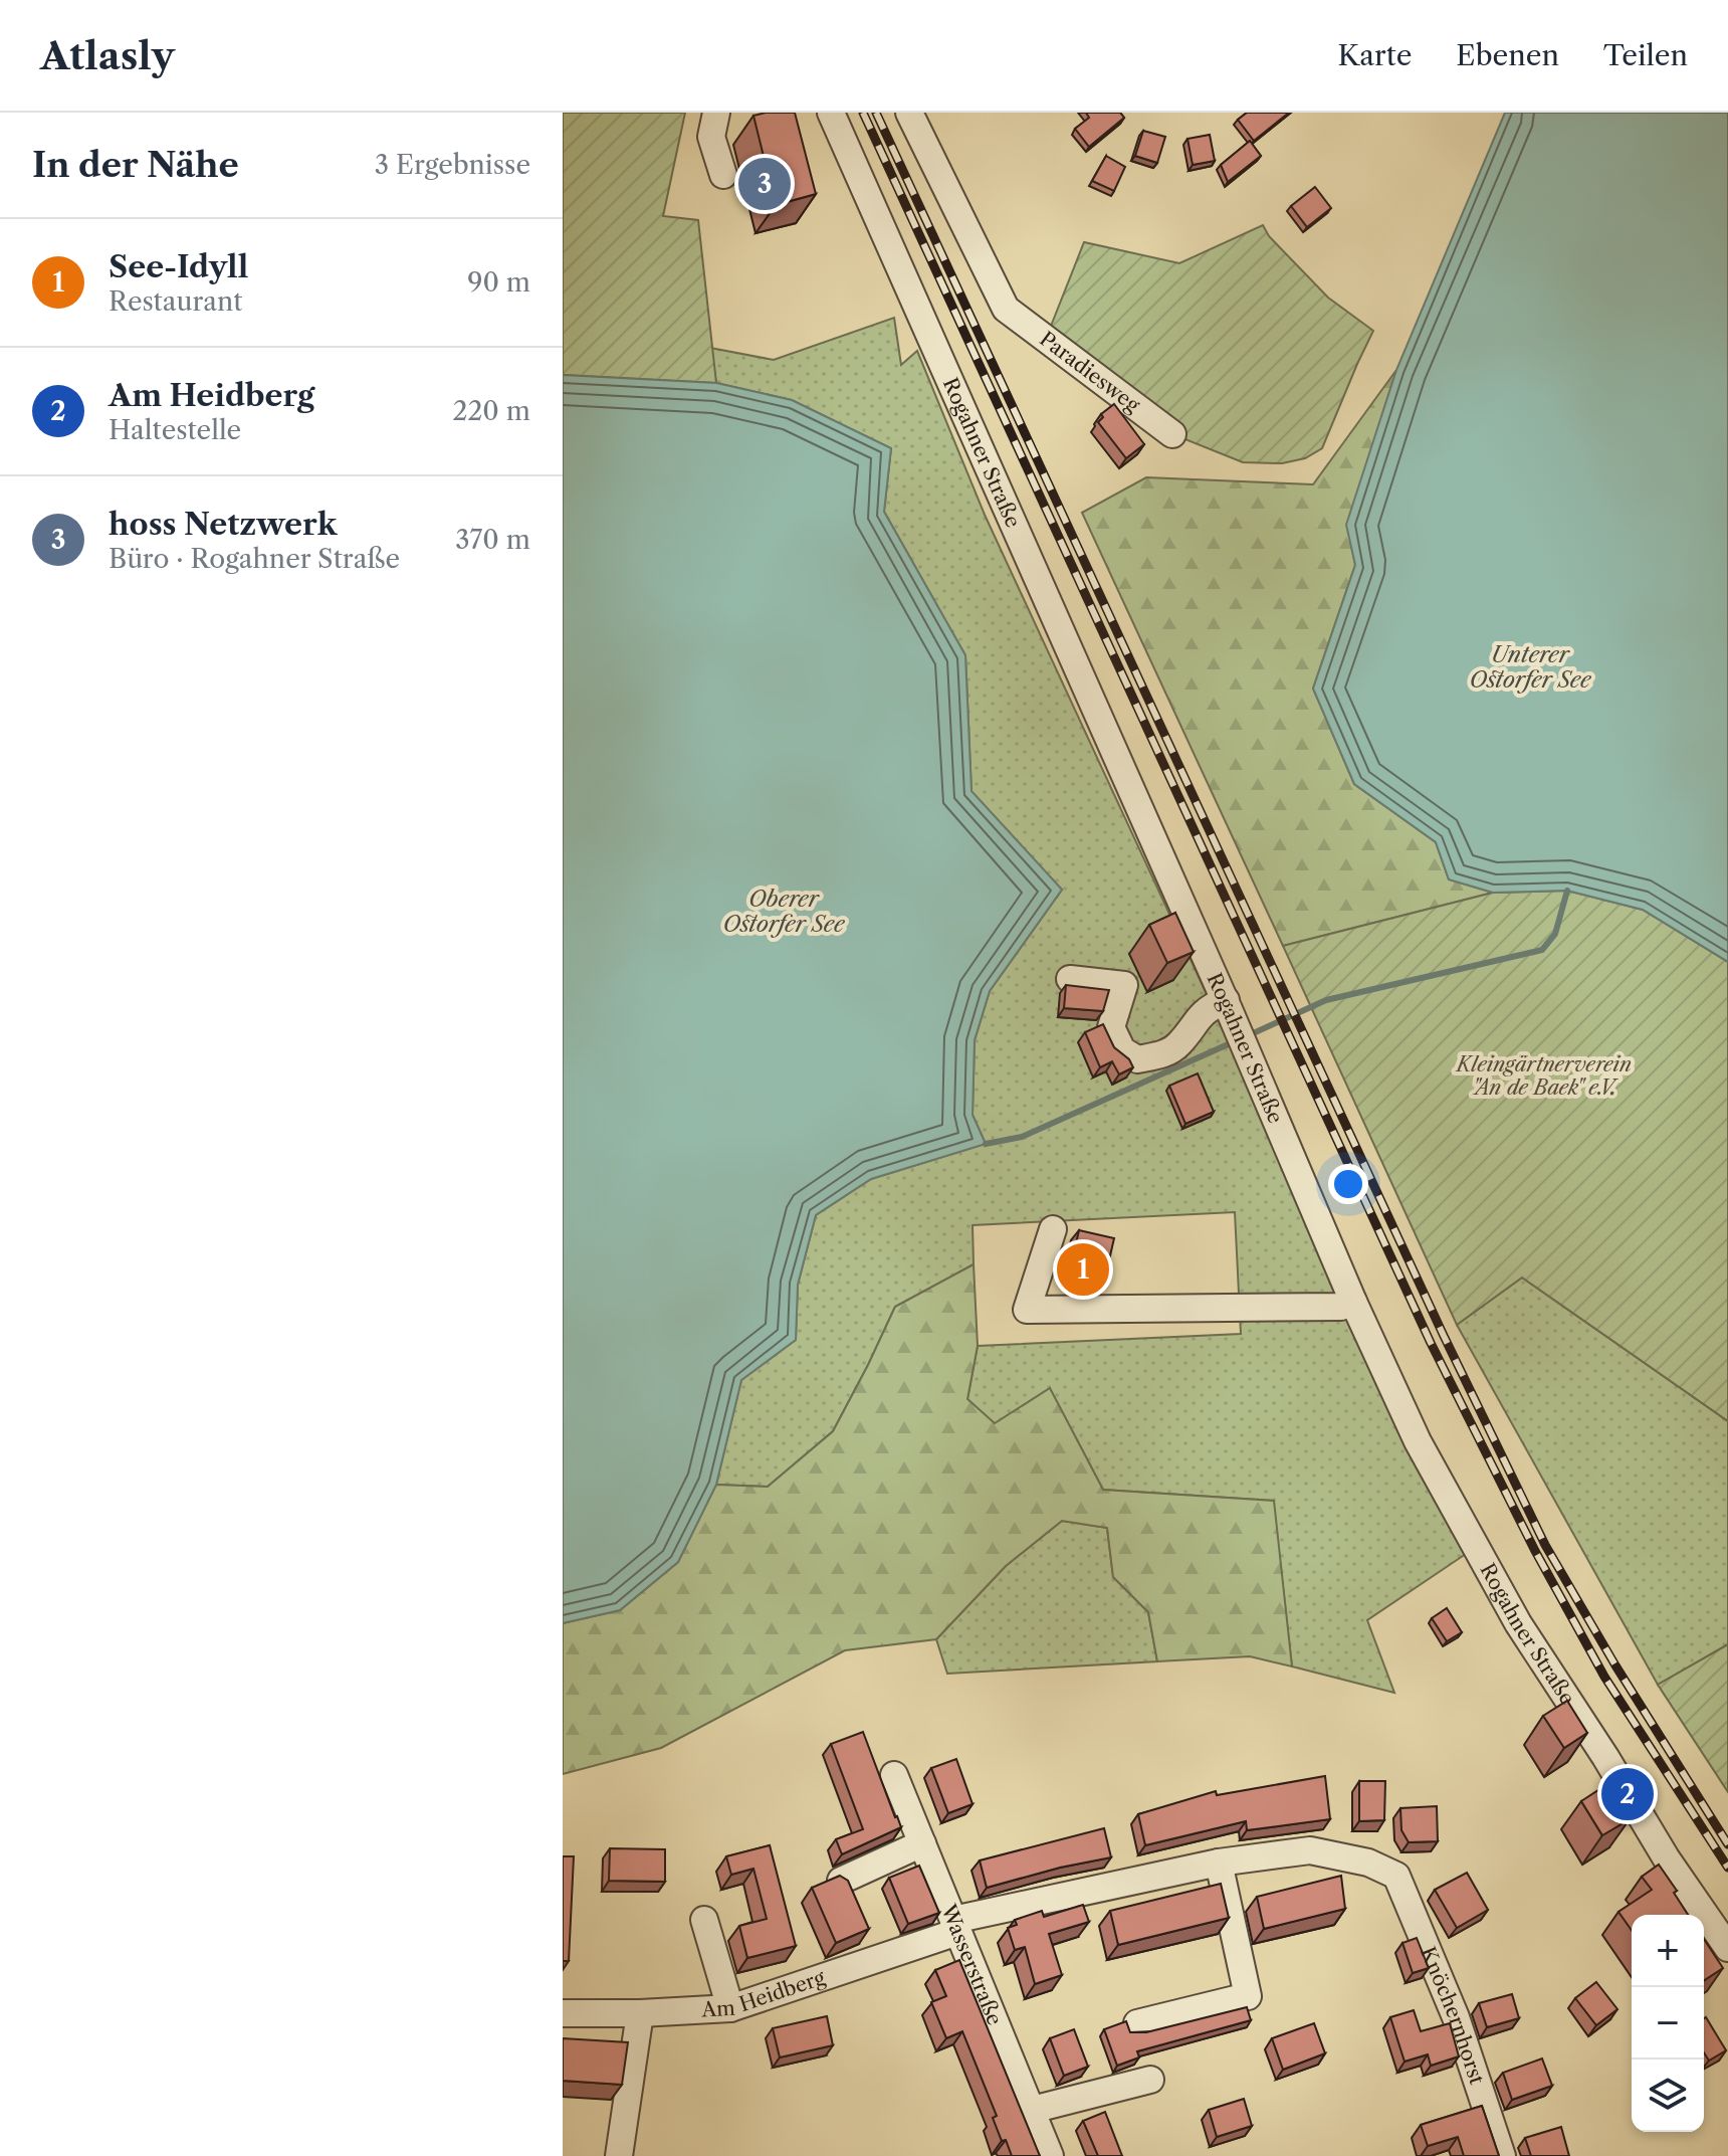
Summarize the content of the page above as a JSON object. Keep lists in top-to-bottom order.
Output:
{
  "streets": {
    "street": [
      "Paradiesweg",
      "Rogahner Straße",
      "Wasserstraße",
      "Am Heidberg",
      "Knöchernhorst"
    ]
  },
  "crossings": [
    ["Wasserstraße", "Am Heidberg"],
    ["Am Heidberg", "Knöchernhorst"]
  ],
  "water": ["Unterer Ostorfer See", "Oberer Ostorfer See"],
  "parks": ["Kleingärtnerverein \"An de Baek\" e.V."],
  "page": {
    "header": "Atlasly",
    "nav": ["Karte", "Ebenen", "Teilen"],
    "heading": ["In der Nähe", "3 Ergebnisse"],
    "pins": ["3", "1", "2"],
    "list": [
      {
        "mark": "1",
        "name": "See-Idyll",
        "note": "Restaurant",
        "value": "90 m"
      },
      {
        "mark": "2",
        "name": "Am Heidberg",
        "note": "Haltestelle",
        "value": "220 m"
      },
      {
        "mark": "3",
        "name": "hoss Netzwerk",
        "note": "Büro · Rogahner Straße",
        "value": "370 m"
      }
    ],
    "map_buttons": ["+", "−"]
  }
}
